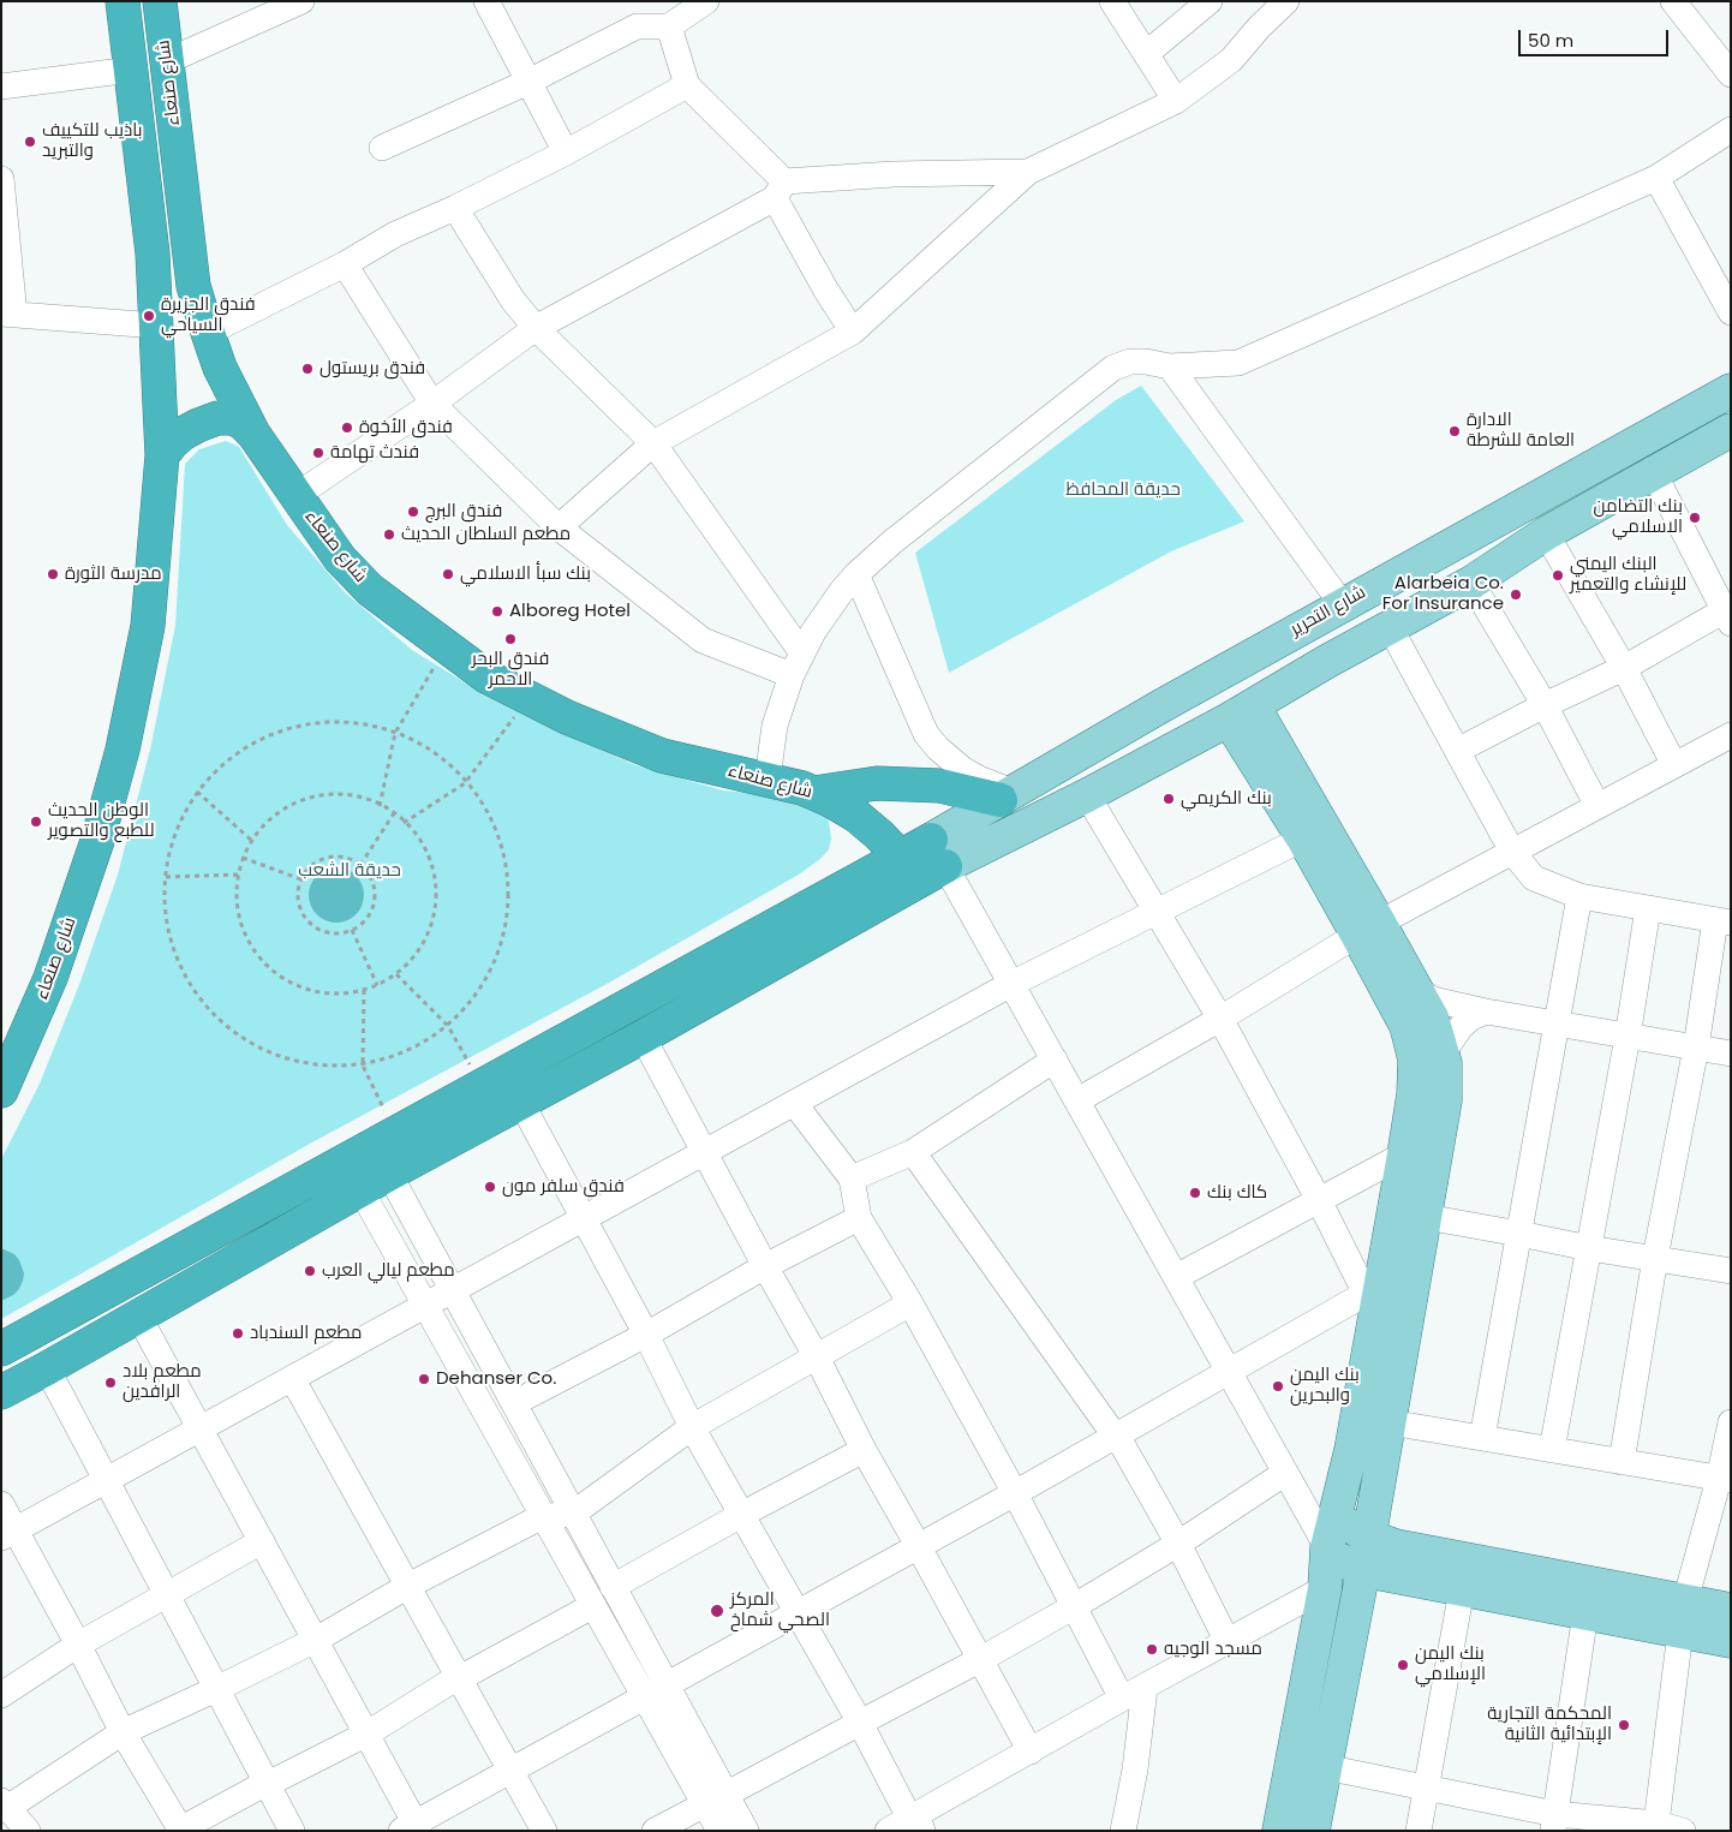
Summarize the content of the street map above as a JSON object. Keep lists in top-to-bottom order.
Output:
{
  "streets": {
    "highway": ["شارع صنعاء"],
    "main road": ["شارع التحرير"]
  },
  "parks": ["حديقة المحافظ", "حديقة الشعب"],
  "places": [
    "باذيب للتكييف والتبريد",
    "فندق الجزيرة السياحي",
    "فندق بريستول",
    "فندق الأخوة",
    "الادارة العامة للشرطة",
    "فندث تهامة",
    "فندق البرج",
    "بنك التضامن الاسلامي",
    "مطعم السلطان الحديث",
    "مدرسة الثورة",
    "بنك سبأ الاسلامي",
    "البنك اليمني للإنشاء والتعمير",
    "Alarbeia Co. For Insurance",
    "Alboreg Hotel",
    "فندق البحر الاحمر",
    "بنك الكريمي",
    "الوطن الحديث للطبع والتصوير",
    "فندق سلفر مون",
    "كاك بنك",
    "مطعم ليالي العرب",
    "مطعم السندباد",
    "Dehanser Co.",
    "مطعم بلاد الرافدين",
    "بنك اليمن والبحرين",
    "المركز الصحي شماخ",
    "مسجد الوجيه",
    "بنك اليمن الإسلامي",
    "المحكمة التجارية الإبتدائية الثانية"
  ],
  "scale_bar": "50 m"
}
